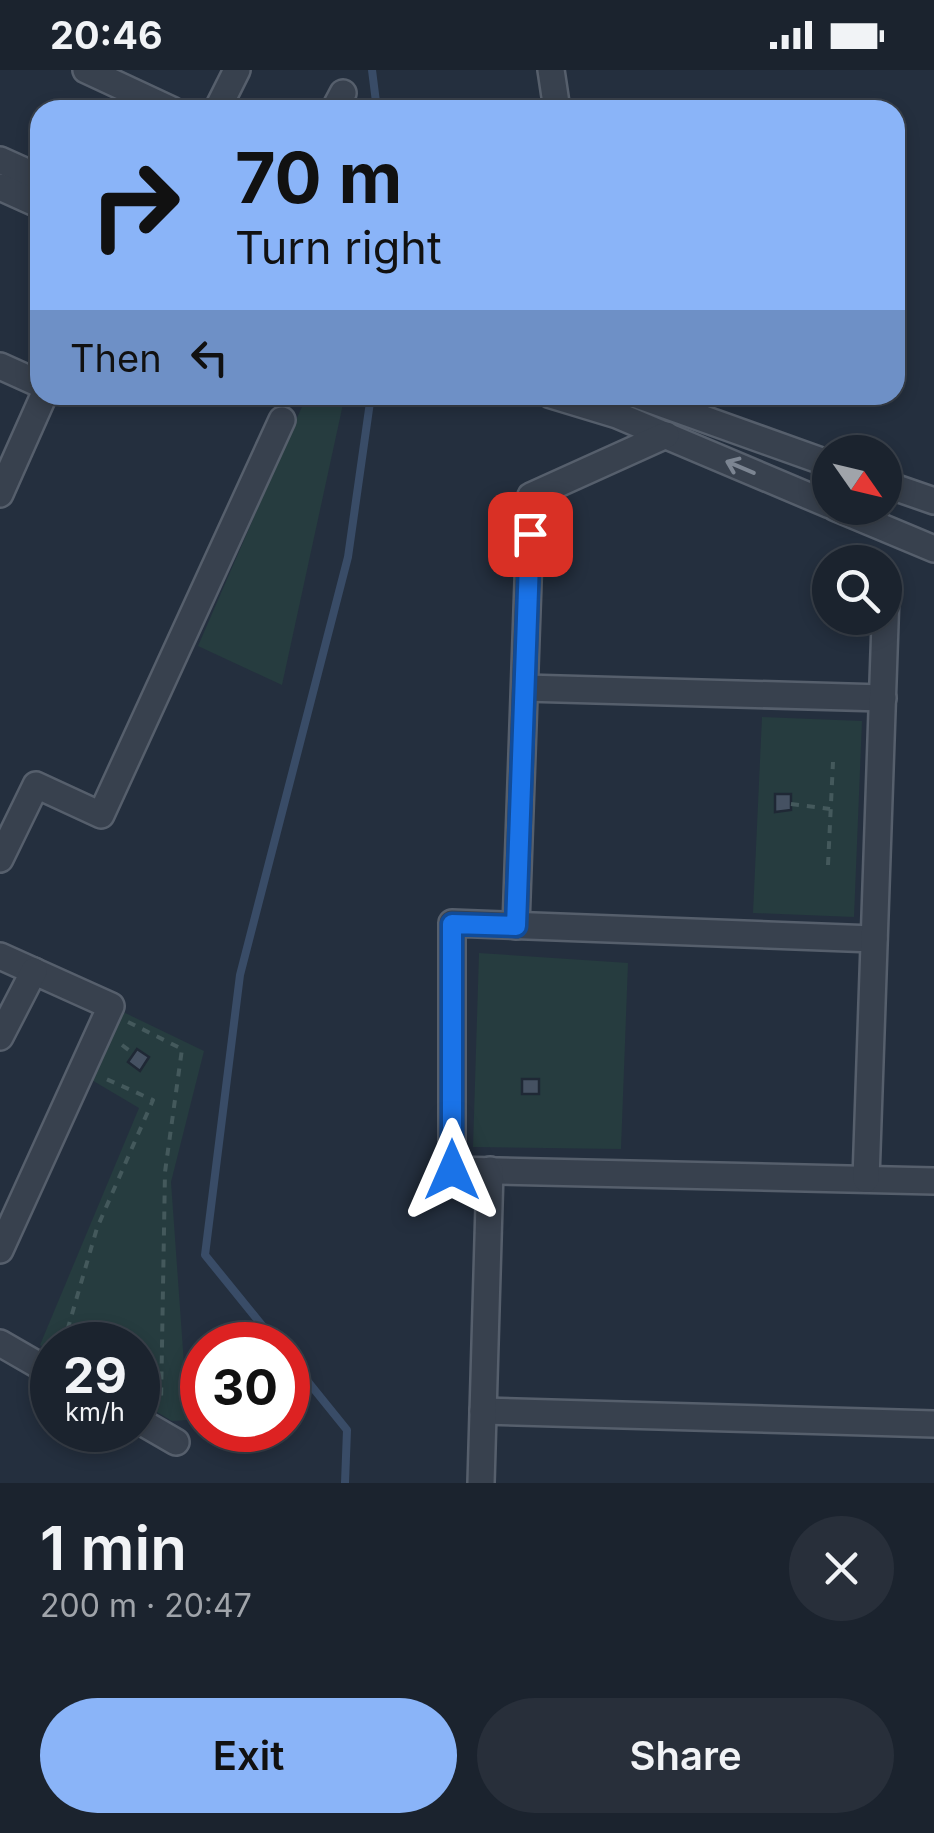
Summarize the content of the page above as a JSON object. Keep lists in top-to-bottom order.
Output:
{
  "north": "bottom right",
  "page": {
    "status": "20:46",
    "turn": ["70 m", "Turn right"],
    "then": "Then",
    "speed": "29 km/h",
    "limit": "30",
    "heading": ["1 min", "200 m · 20:47"],
    "buttons": ["Exit", "Share"]
  }
}
